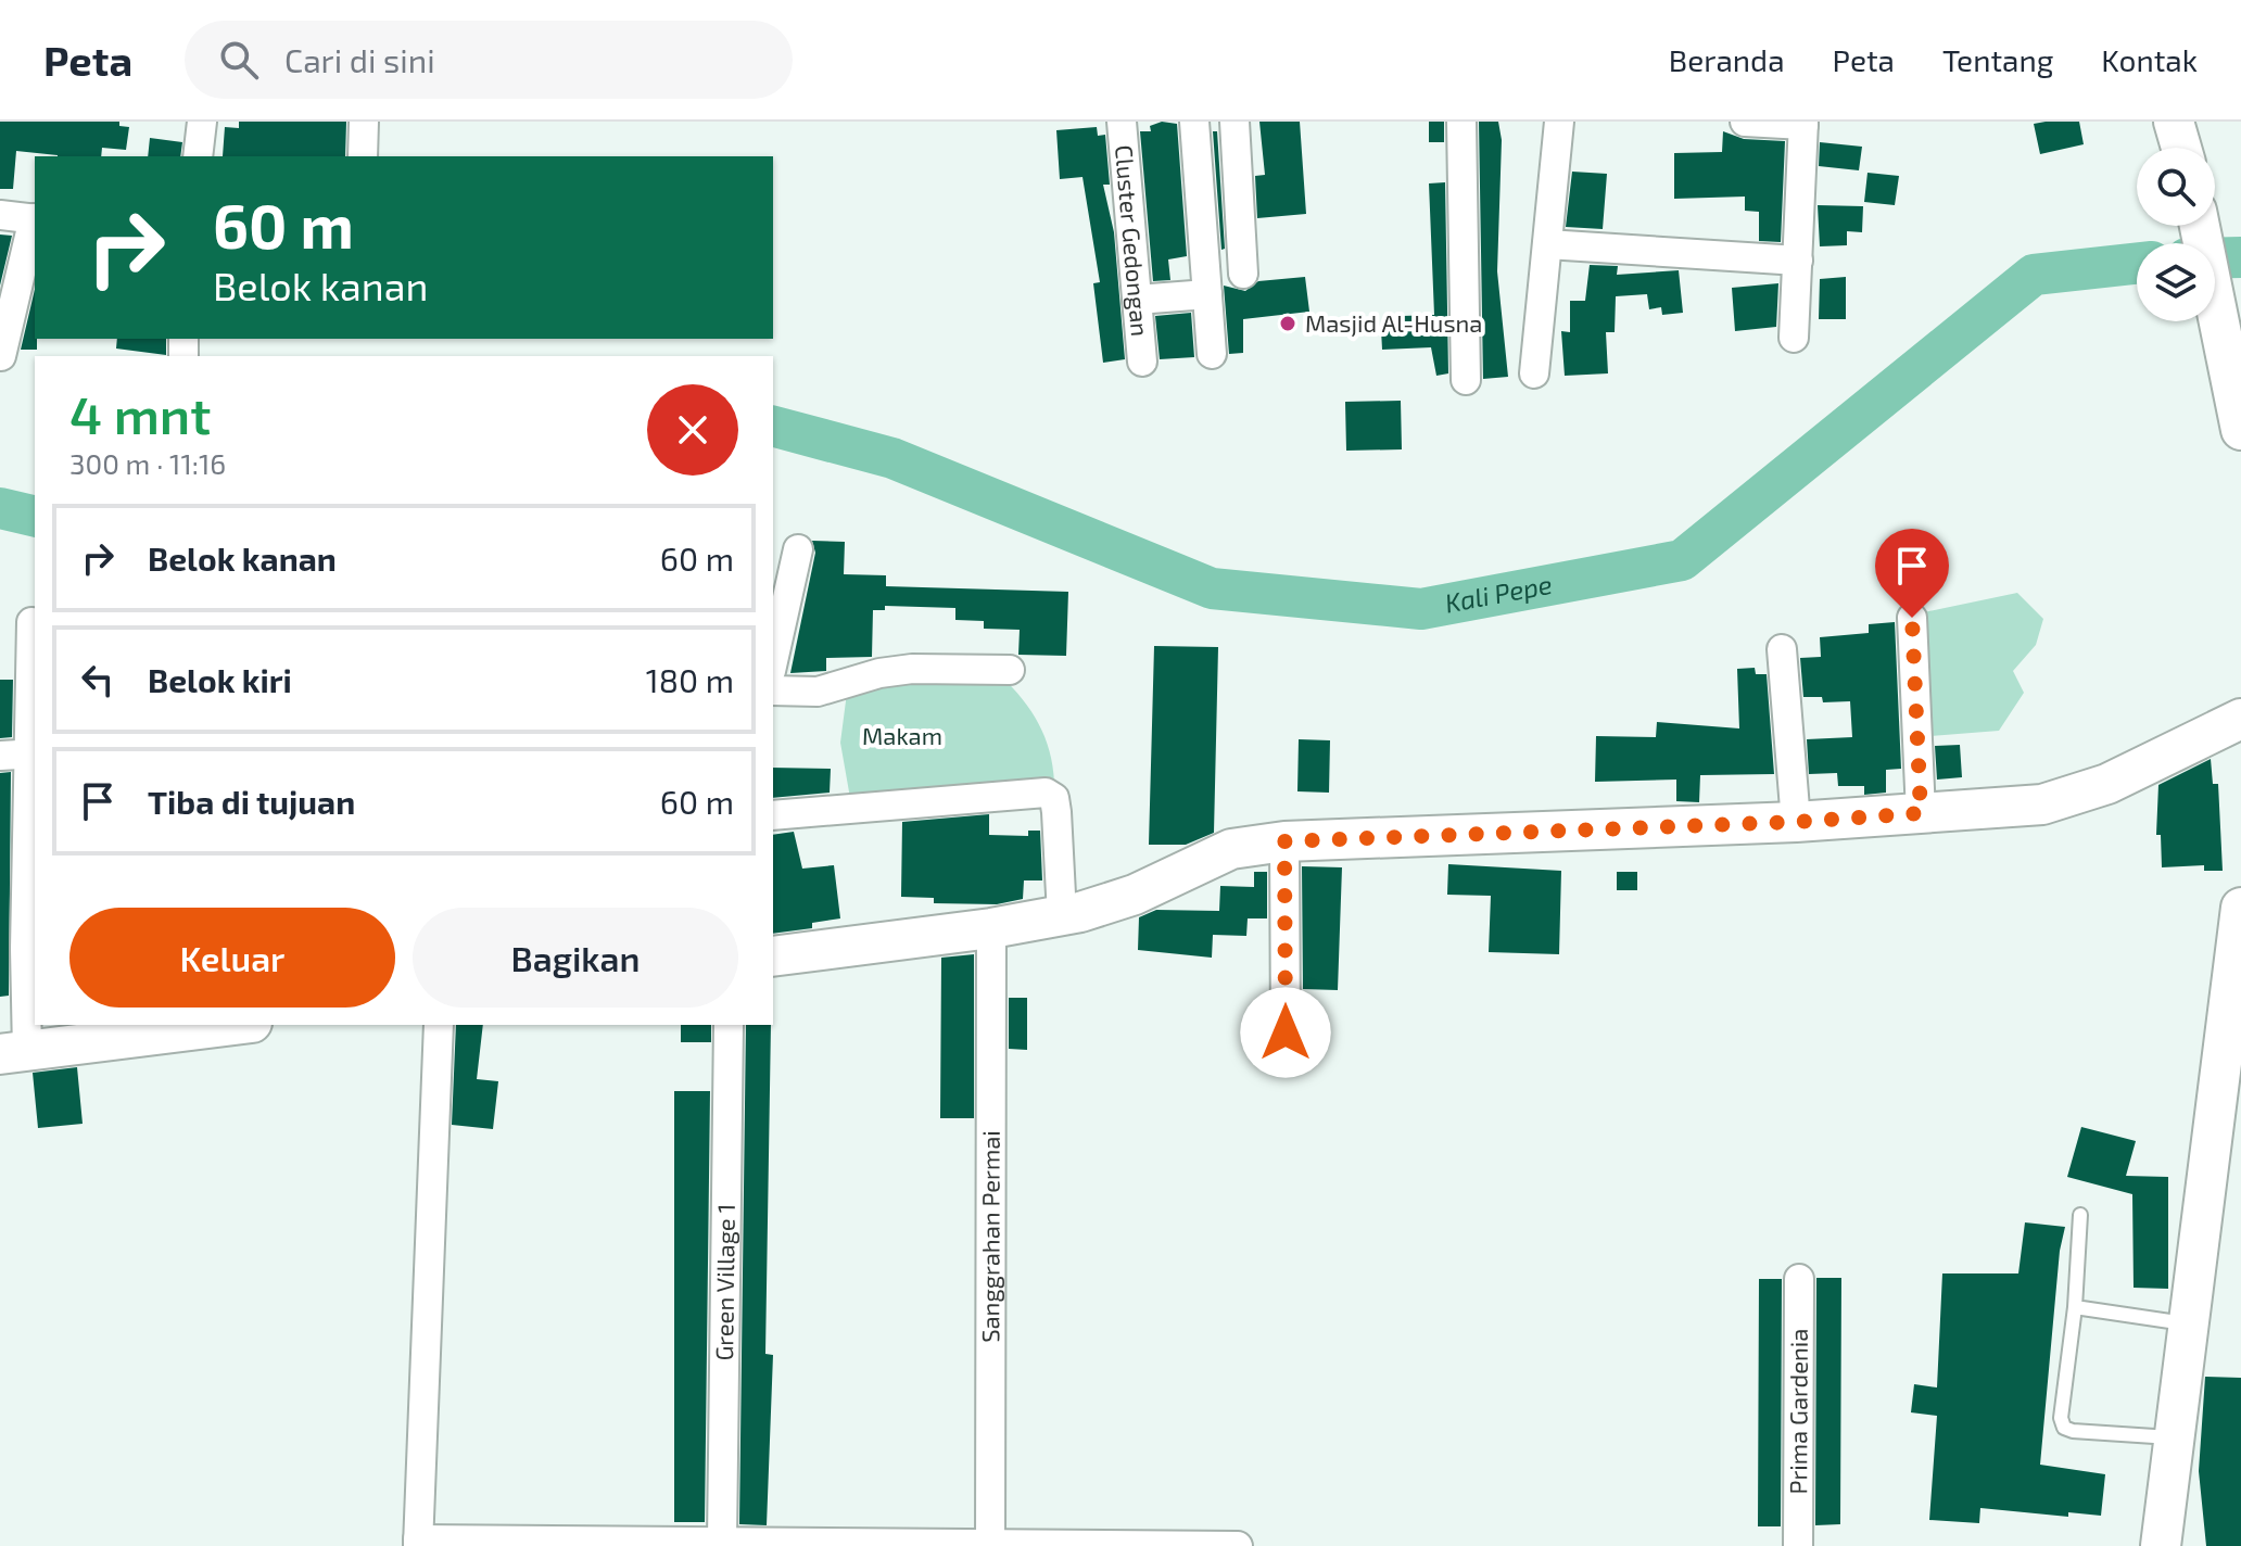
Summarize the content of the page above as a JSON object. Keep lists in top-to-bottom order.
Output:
{
  "streets": {
    "street": [
      "Cluster Gedongan",
      "Sanggrahan Permai",
      "Green Village 1",
      "Prima Gardenia"
    ]
  },
  "water": ["Kali Pepe"],
  "parks": ["Makam"],
  "places": ["Masjid Al-Husna"],
  "page": {
    "header": "Peta",
    "search": "Cari di sini",
    "nav": [
      "Beranda",
      "Peta",
      "Tentang",
      "Kontak"
    ],
    "turn": ["60 m", "Belok kanan"],
    "heading": ["4 mnt", "300 m · 11:16"],
    "list": [
      {
        "name": "Belok kanan",
        "value": "60 m"
      },
      {
        "name": "Belok kiri",
        "value": "180 m"
      },
      {
        "name": "Tiba di tujuan",
        "value": "60 m"
      }
    ],
    "buttons": ["Keluar", "Bagikan"]
  }
}
